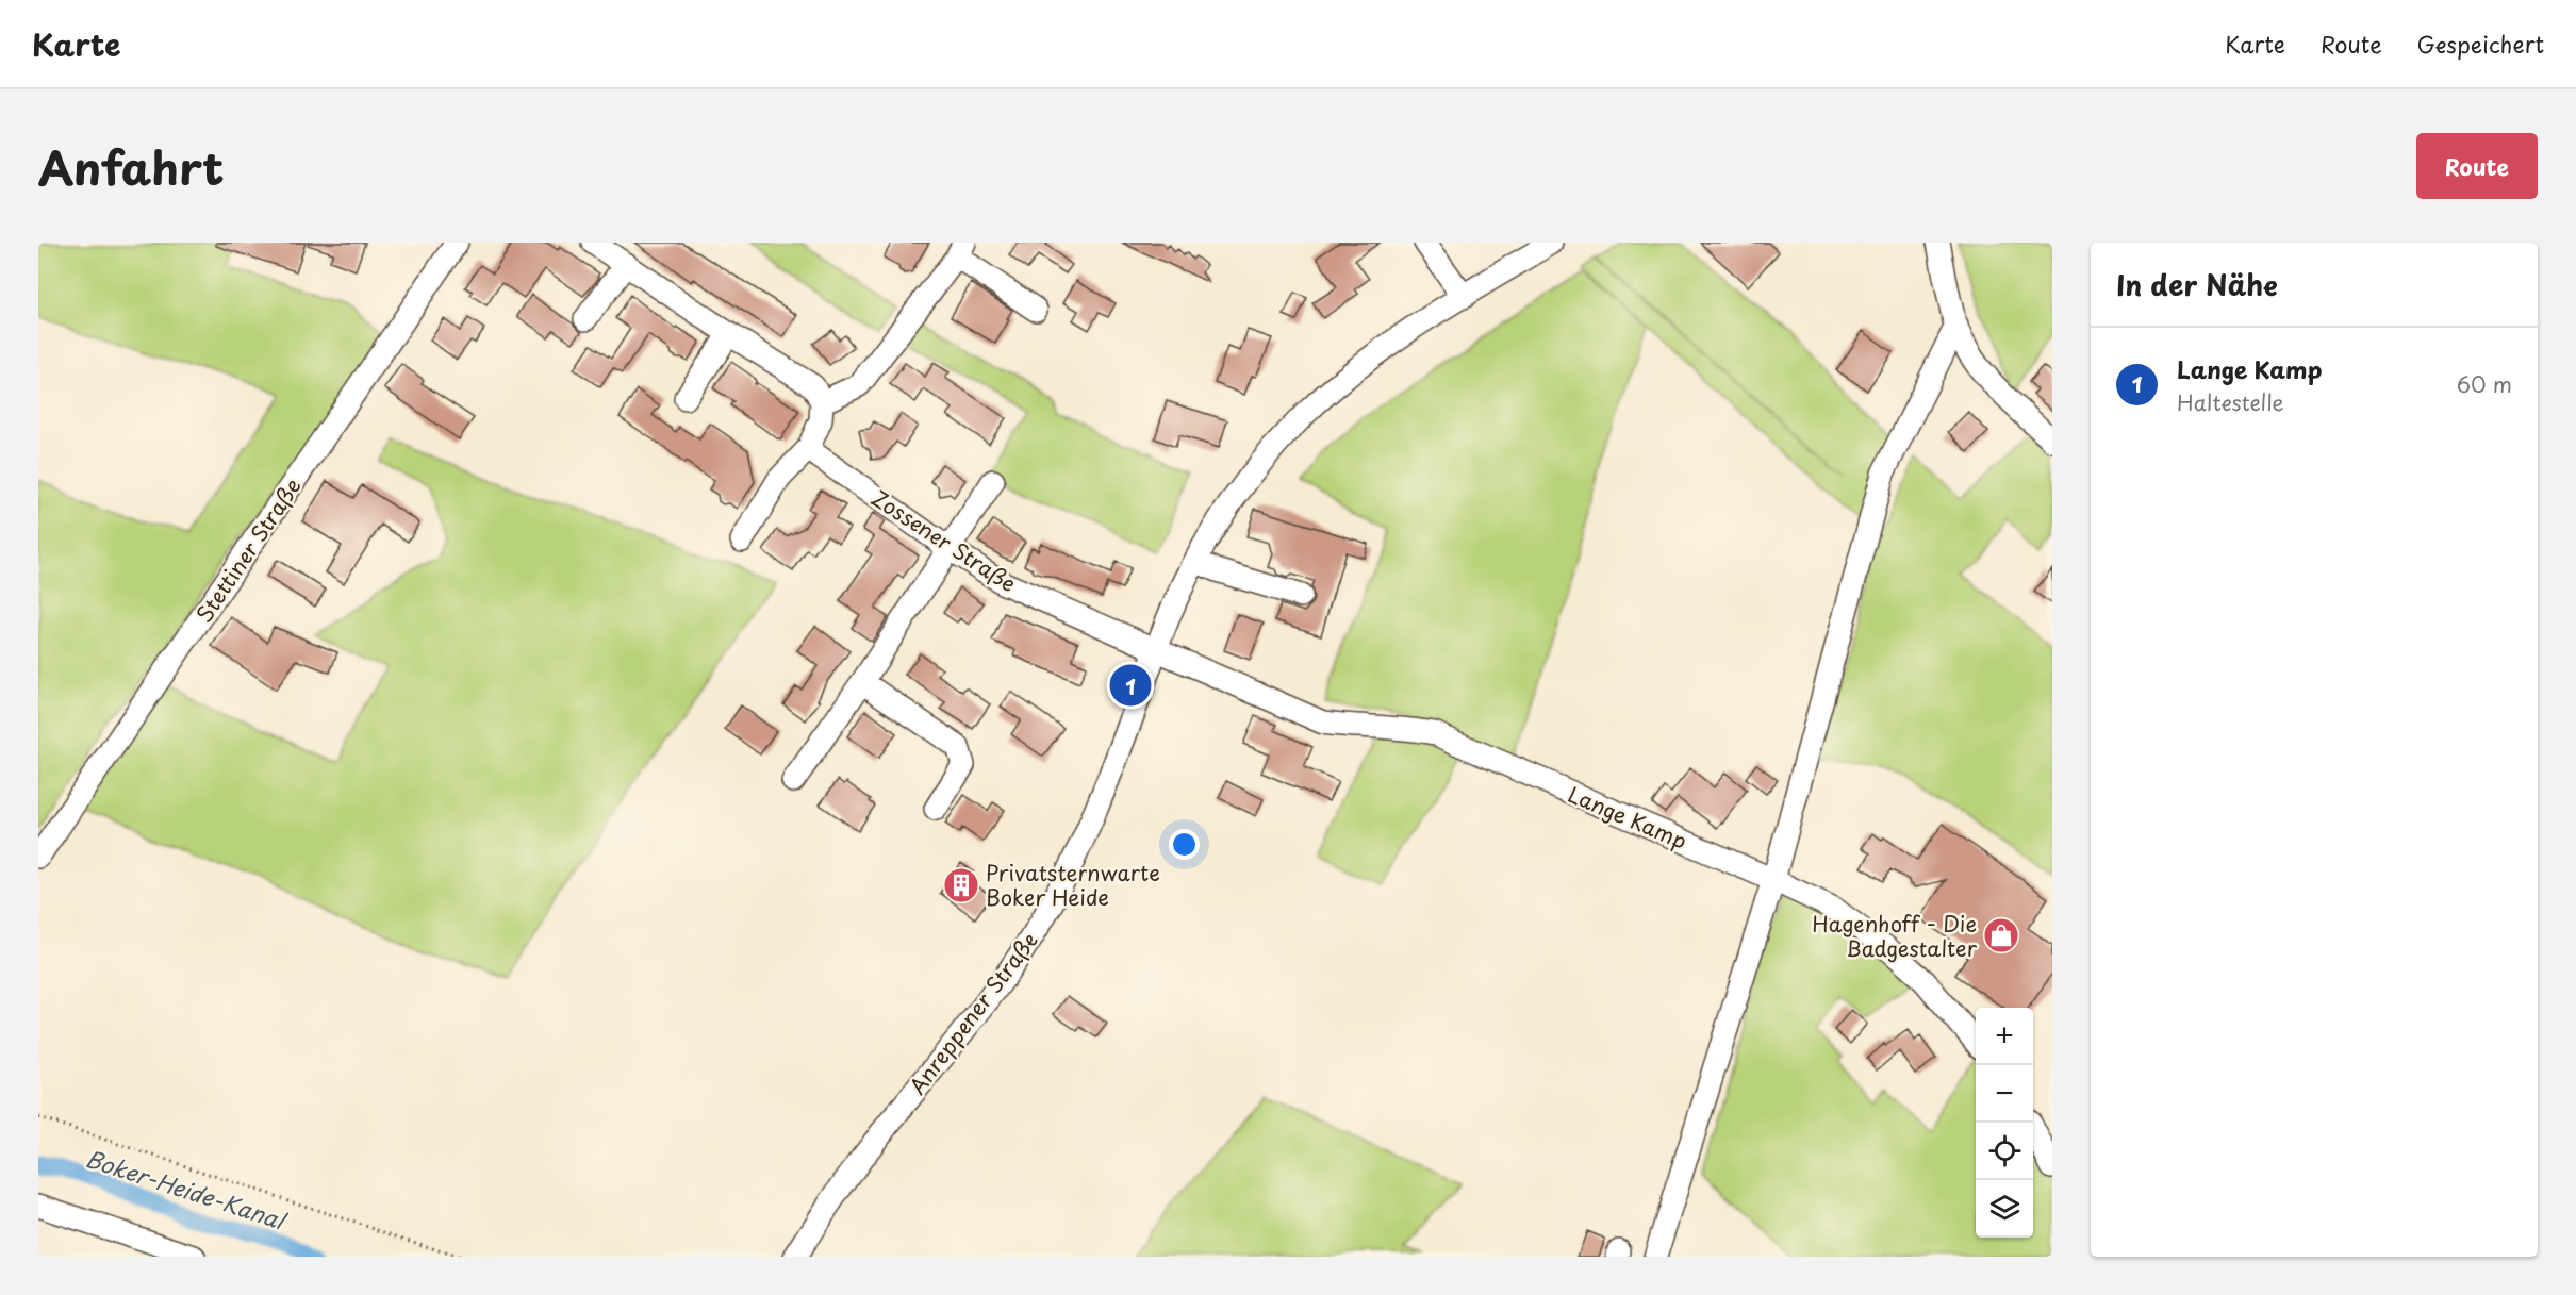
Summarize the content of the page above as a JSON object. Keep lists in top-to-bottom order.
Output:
{
  "streets": {
    "street": [
      "Zossener Straße",
      "Stettiner Straße",
      "Lange Kamp",
      "Anreppener Straße"
    ]
  },
  "crossings": [
    ["Zossener Straße", "Lange Kamp"],
    ["Zossener Straße", "Anreppener Straße"],
    ["Lange Kamp", "Anreppener Straße"]
  ],
  "water": ["Boker-Heide-Kanal"],
  "places": {
    "building": ["Privatsternwarte Boker Heide"],
    "shop": ["Hagenhoff - Die Badgestalter"]
  },
  "page": {
    "header": "Karte",
    "nav": ["Karte", "Route", "Gespeichert"],
    "title": "Anfahrt",
    "buttons": "Route",
    "heading": "In der Nähe",
    "list": [
      {
        "mark": "1",
        "name": "Lange Kamp",
        "note": "Haltestelle",
        "value": "60 m"
      }
    ],
    "pins": "1",
    "map_buttons": ["+", "−"]
  }
}
